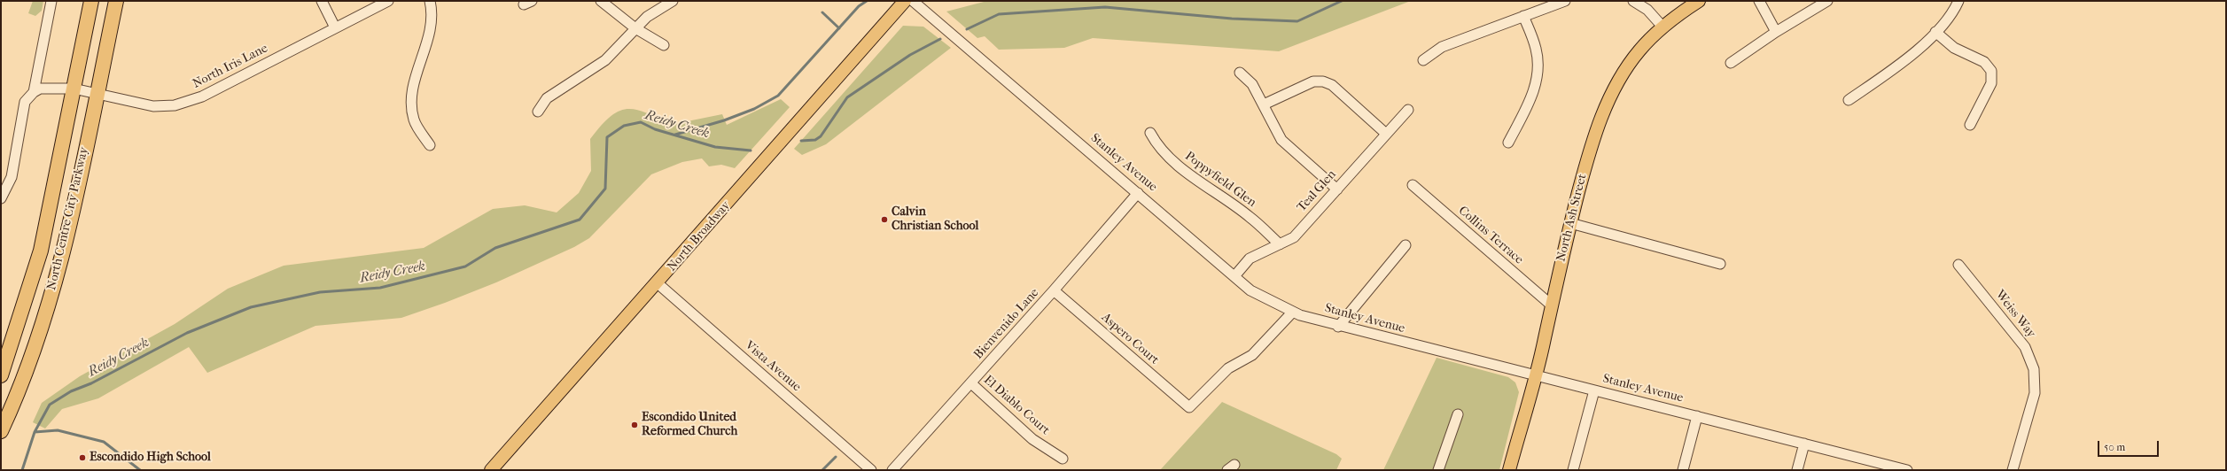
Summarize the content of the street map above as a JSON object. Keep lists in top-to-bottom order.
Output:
{
  "streets": {
    "highway": ["North Centre City Parkway"],
    "main road": ["North Ash Street", "North Broadway"],
    "street": [
      "North Iris Lane",
      "Stanley Avenue",
      "Poppyfield Glen",
      "Teal Glen",
      "Collins Terrace",
      "Weiss Way",
      "Bienvenido Lane",
      "Aspero Court",
      "Vista Avenue",
      "El Diablo Court"
    ]
  },
  "crossings": [
    ["North Iris Lane", "North Centre City Parkway"],
    ["Stanley Avenue", "Teal Glen"],
    ["Stanley Avenue", "North Ash Street"],
    ["Stanley Avenue", "Bienvenido Lane"],
    ["Stanley Avenue", "Aspero Court"],
    ["Poppyfield Glen", "Teal Glen"],
    ["North Ash Street", "Collins Terrace"],
    ["North Broadway", "Vista Avenue"],
    ["Bienvenido Lane", "Aspero Court"],
    ["Bienvenido Lane", "El Diablo Court"]
  ],
  "water": ["Reidy Creek"],
  "places": ["Calvin Christian School", "Escondido United Reformed Church", "Escondido High School"],
  "scale_bar": "50 m"
}
